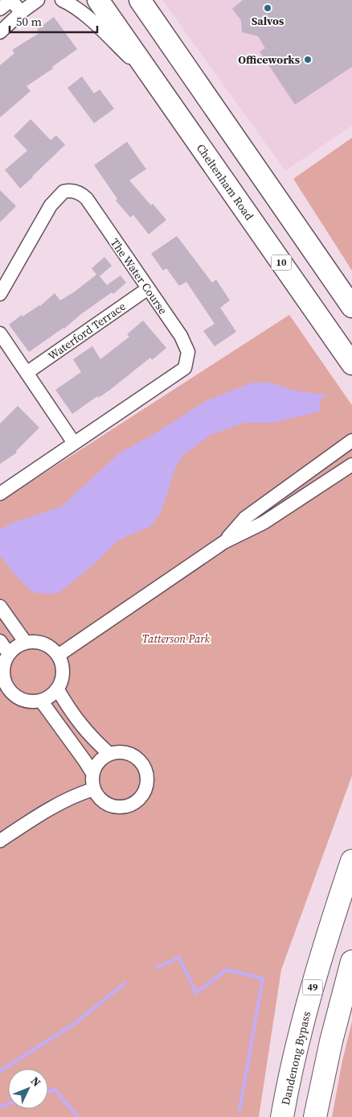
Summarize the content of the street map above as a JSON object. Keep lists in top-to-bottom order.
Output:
{
  "streets": {
    "highway": ["49", "Dandenong Bypass"],
    "main road": ["Cheltenham Road", "10"],
    "street": ["The Water Course", "Waterford Terrace"]
  },
  "crossings": [
    ["The Water Course", "Waterford Terrace"]
  ],
  "parks": ["Tatterson Park"],
  "places": ["Salvos", "Officeworks"],
  "scale_bar": "50 m",
  "north": "top right"
}
